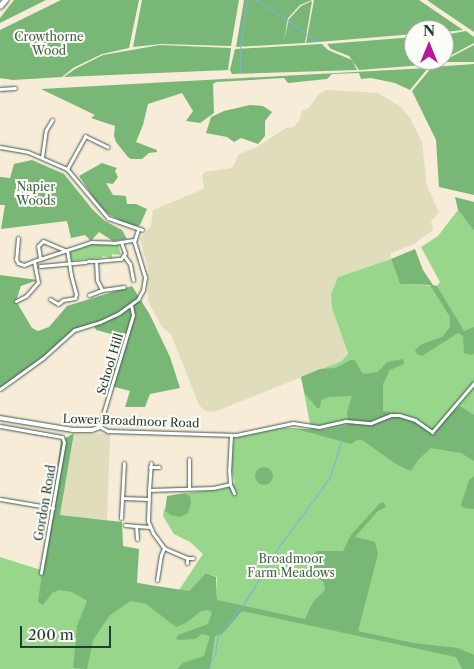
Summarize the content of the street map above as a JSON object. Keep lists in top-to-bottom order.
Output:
{
  "streets": {
    "street": ["School Hill", "Lower Broadmoor Road", "Gordon Road"]
  },
  "crossings": [
    ["School Hill", "Lower Broadmoor Road"]
  ],
  "parks": ["Crowthorne Wood", "Napier Woods", "Broadmoor Farm Meadows"],
  "scale_bar": "200 m",
  "north": "top"
}
